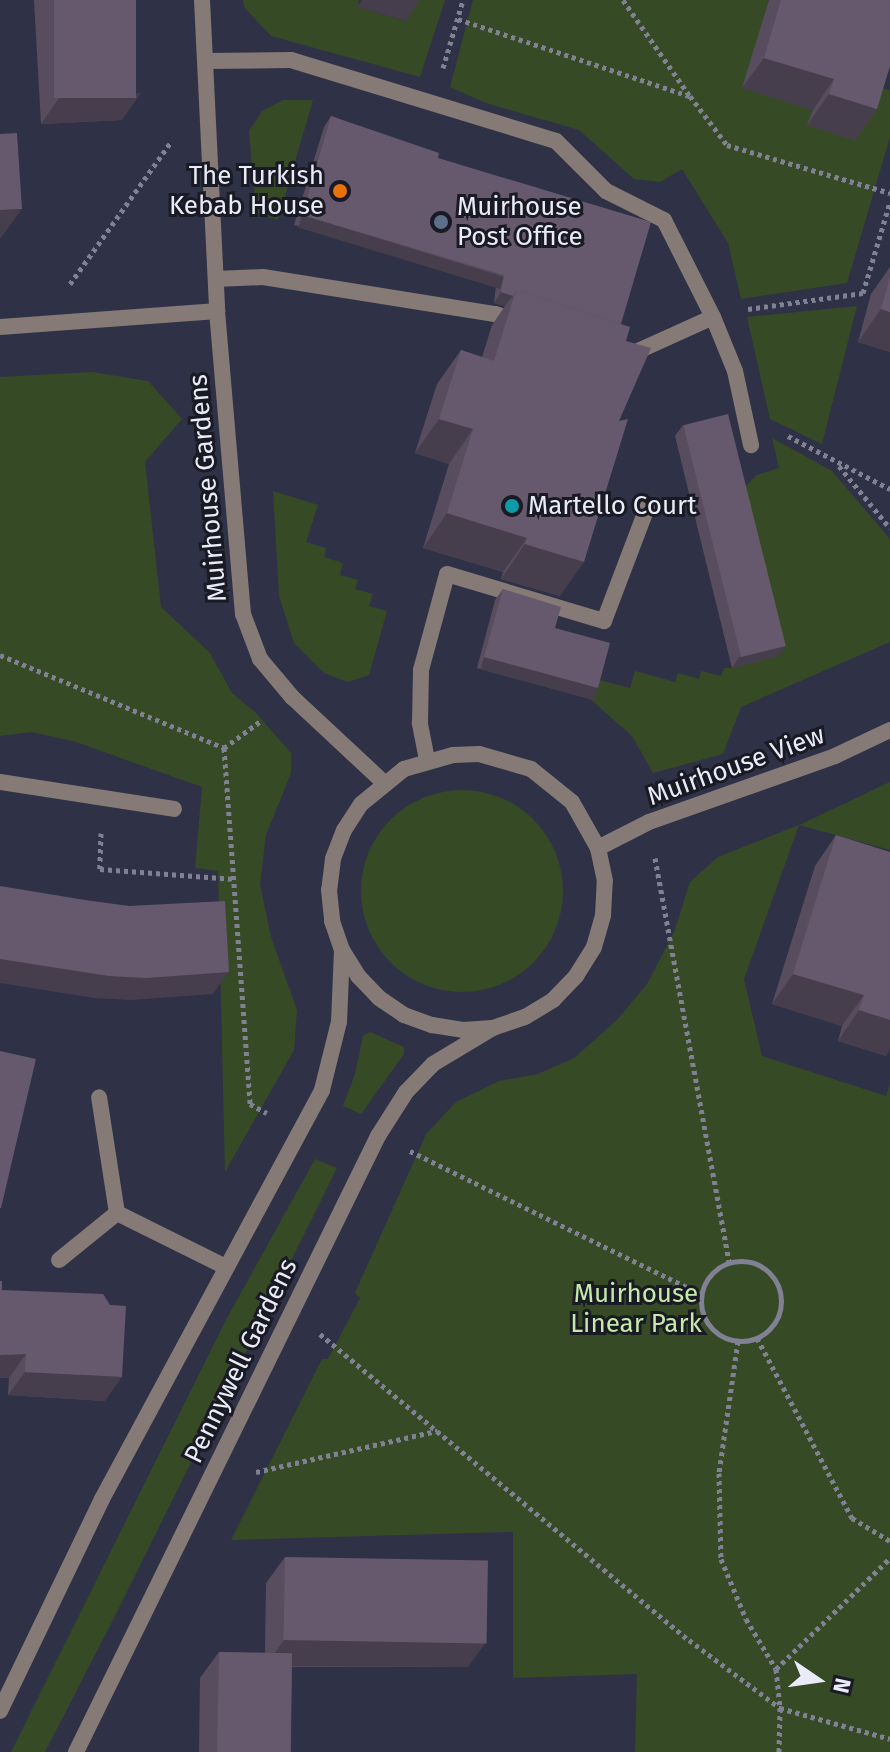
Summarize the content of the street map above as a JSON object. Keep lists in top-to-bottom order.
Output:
{
  "streets": {
    "street": ["Muirhouse Gardens", "Muirhouse View", "Pennywell Gardens"]
  },
  "crossings": [
    ["Muirhouse Gardens", "Muirhouse View"],
    ["Muirhouse Gardens", "Pennywell Gardens"],
    ["Muirhouse View", "Pennywell Gardens"]
  ],
  "parks": ["Muirhouse Linear Park"],
  "places": ["The Turkish Kebab House", "Muirhouse Post Office", "Martello Court"],
  "north": "right"
}
